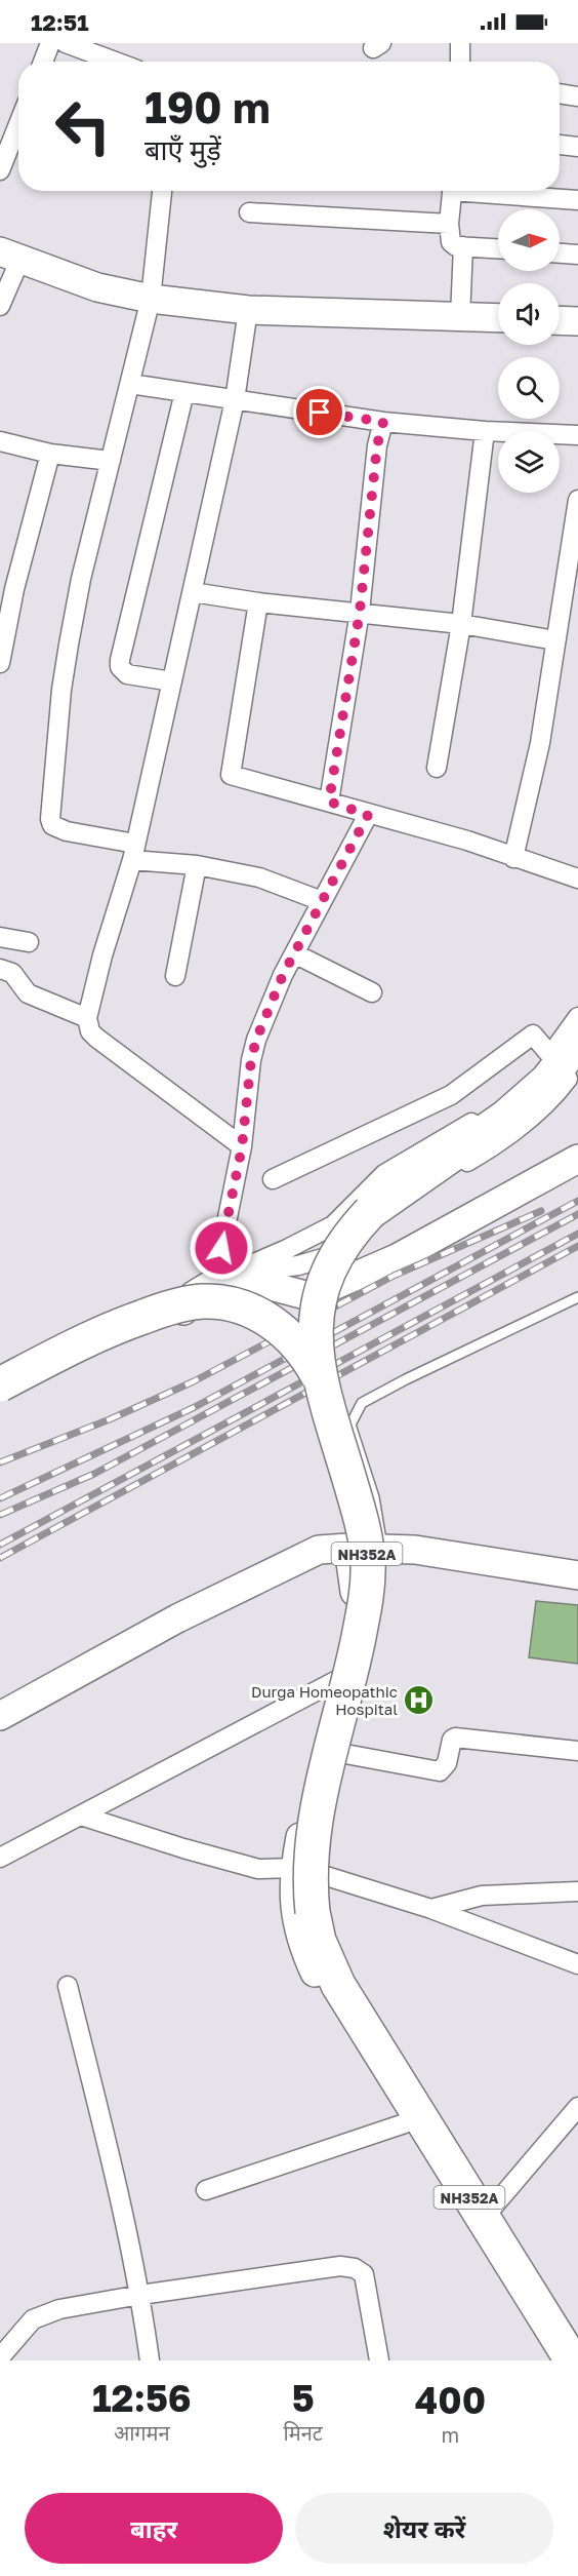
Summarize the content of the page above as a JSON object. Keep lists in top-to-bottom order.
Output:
{
  "streets": {
    "highway": ["NH352A"]
  },
  "places": {
    "hospital": ["Durga Homeopathic Hospital"]
  },
  "north": "right",
  "page": {
    "status": "12:51",
    "turn": ["190 m", "बाएँ मुड़ें"],
    "eta": [
      "12:56",
      "आगमन",
      "5",
      "मिनट",
      "400",
      "m"
    ],
    "buttons": ["बाहर", "शेयर करें"]
  }
}
